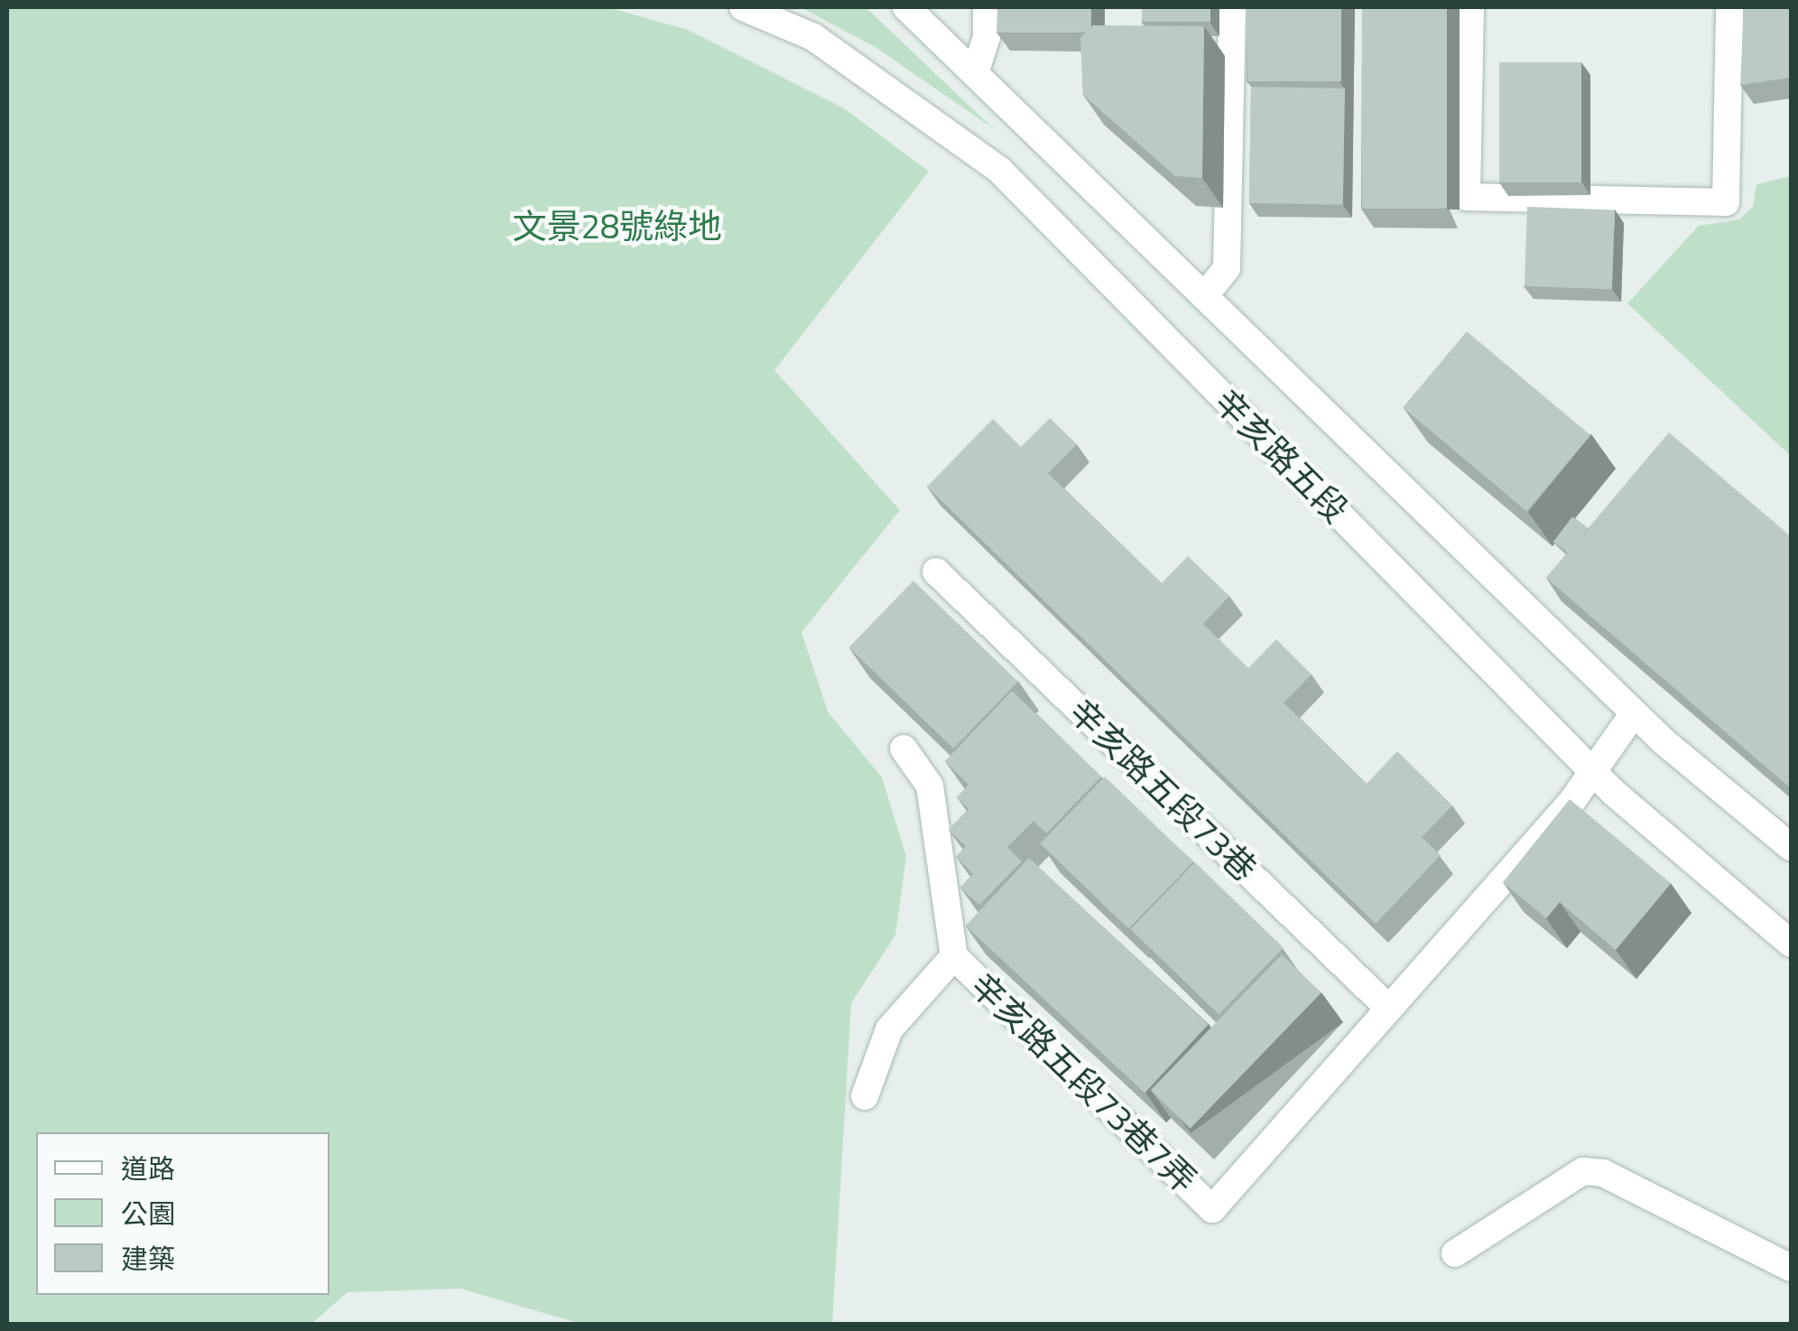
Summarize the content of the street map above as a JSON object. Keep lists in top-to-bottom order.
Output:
{
  "streets": {
    "main road": ["辛亥路五段", "辛亥路五段73巷", "辛亥路五段73巷7弄"]
  },
  "crossings": [
    ["辛亥路五段73巷", "辛亥路五段73巷7弄"]
  ],
  "parks": ["文景28號綠地"],
  "legend": ["道路", "公園", "建築"]
}
